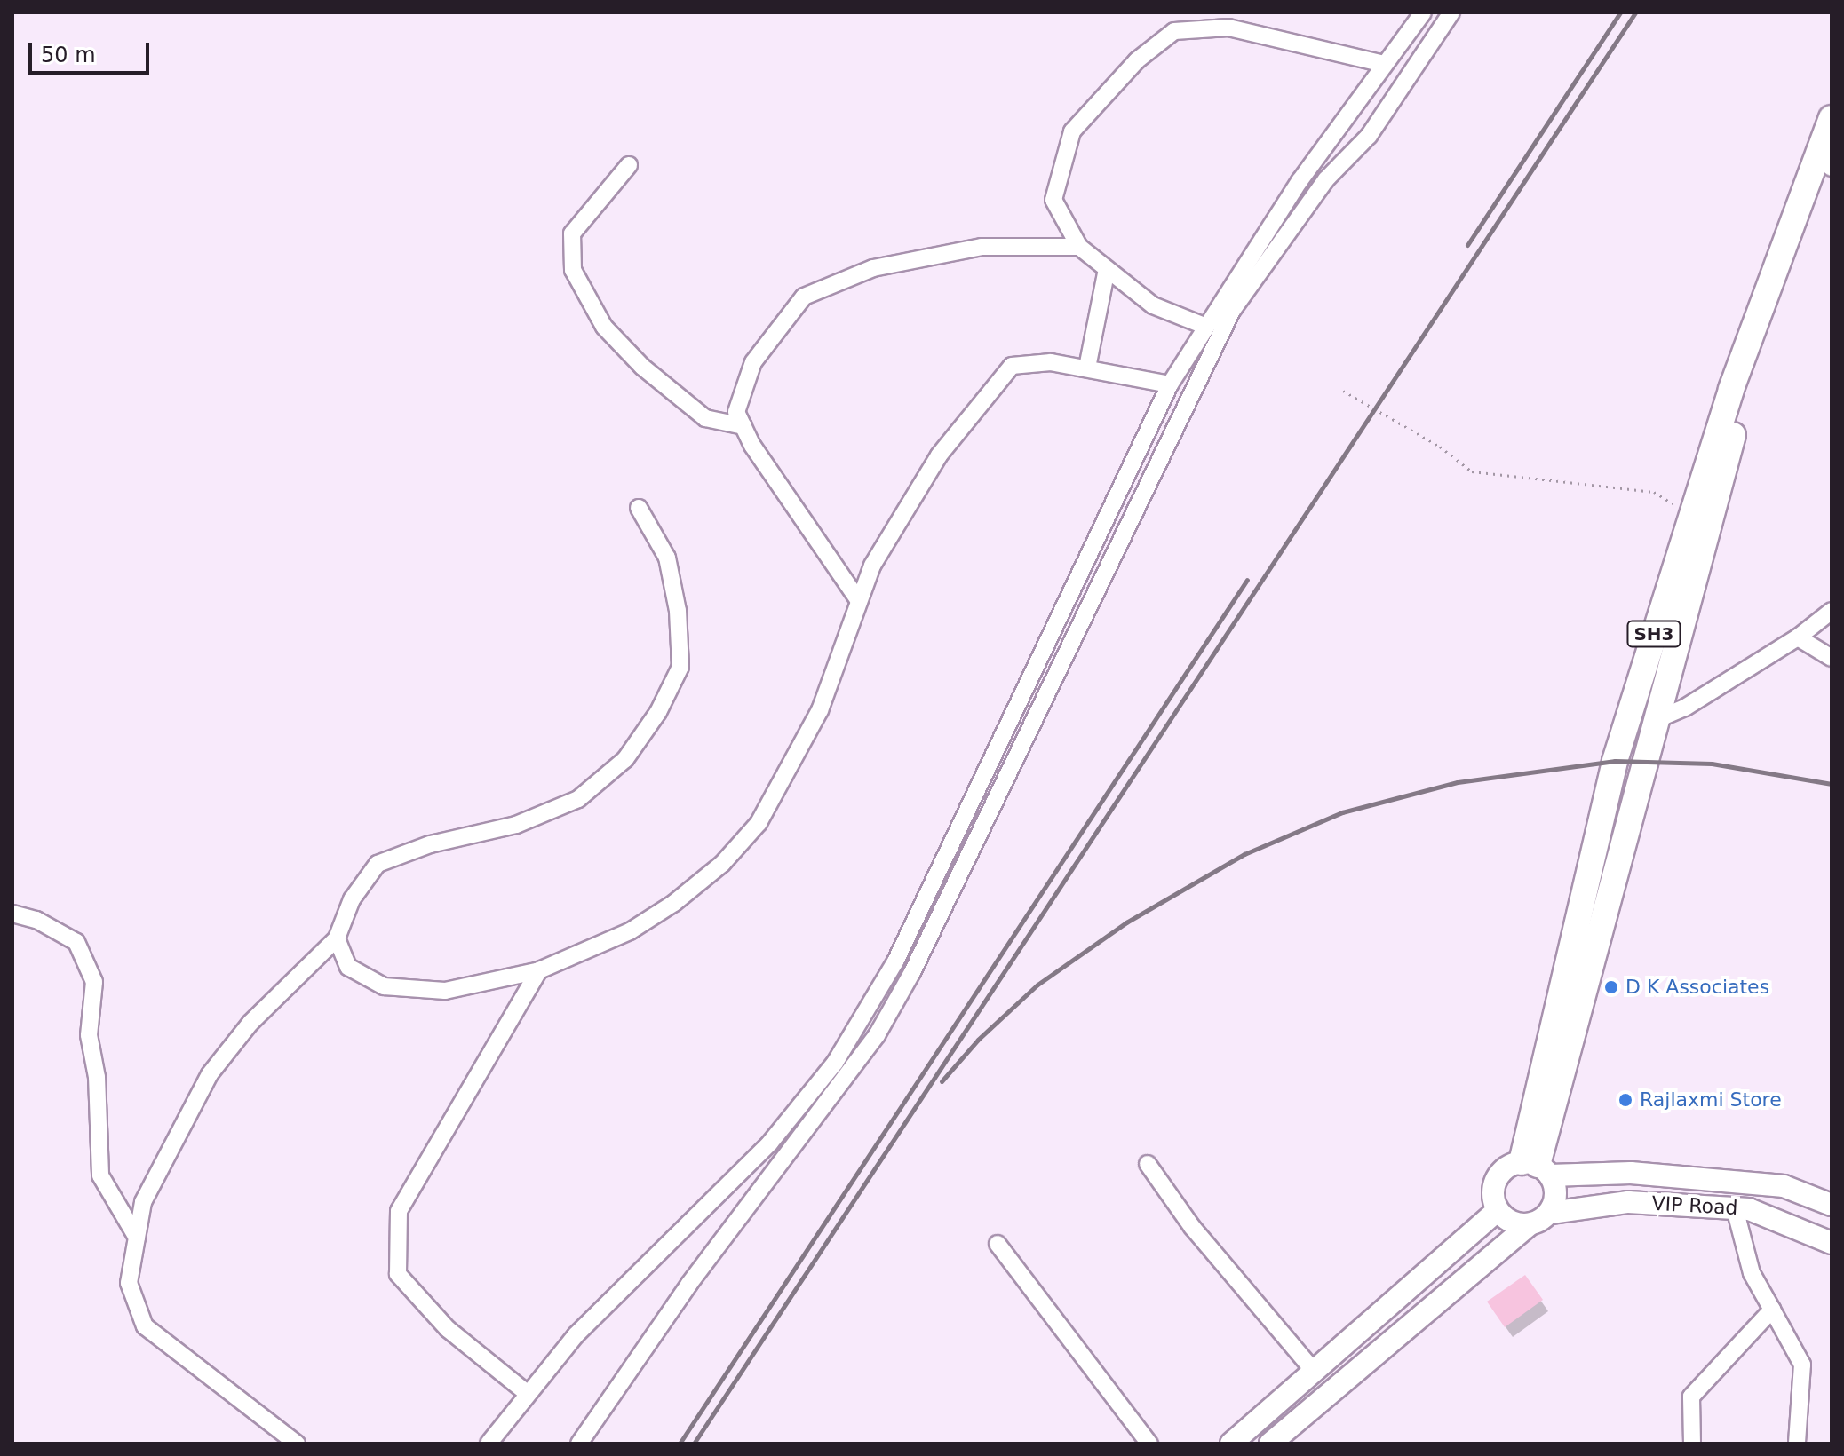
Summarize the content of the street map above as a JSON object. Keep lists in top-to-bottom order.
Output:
{
  "streets": {
    "main road": ["SH3", "VIP Road"]
  },
  "crossings": [
    ["SH3", "VIP Road"]
  ],
  "places": ["D K Associates", "Rajlaxmi Store"],
  "scale_bar": "50 m"
}
